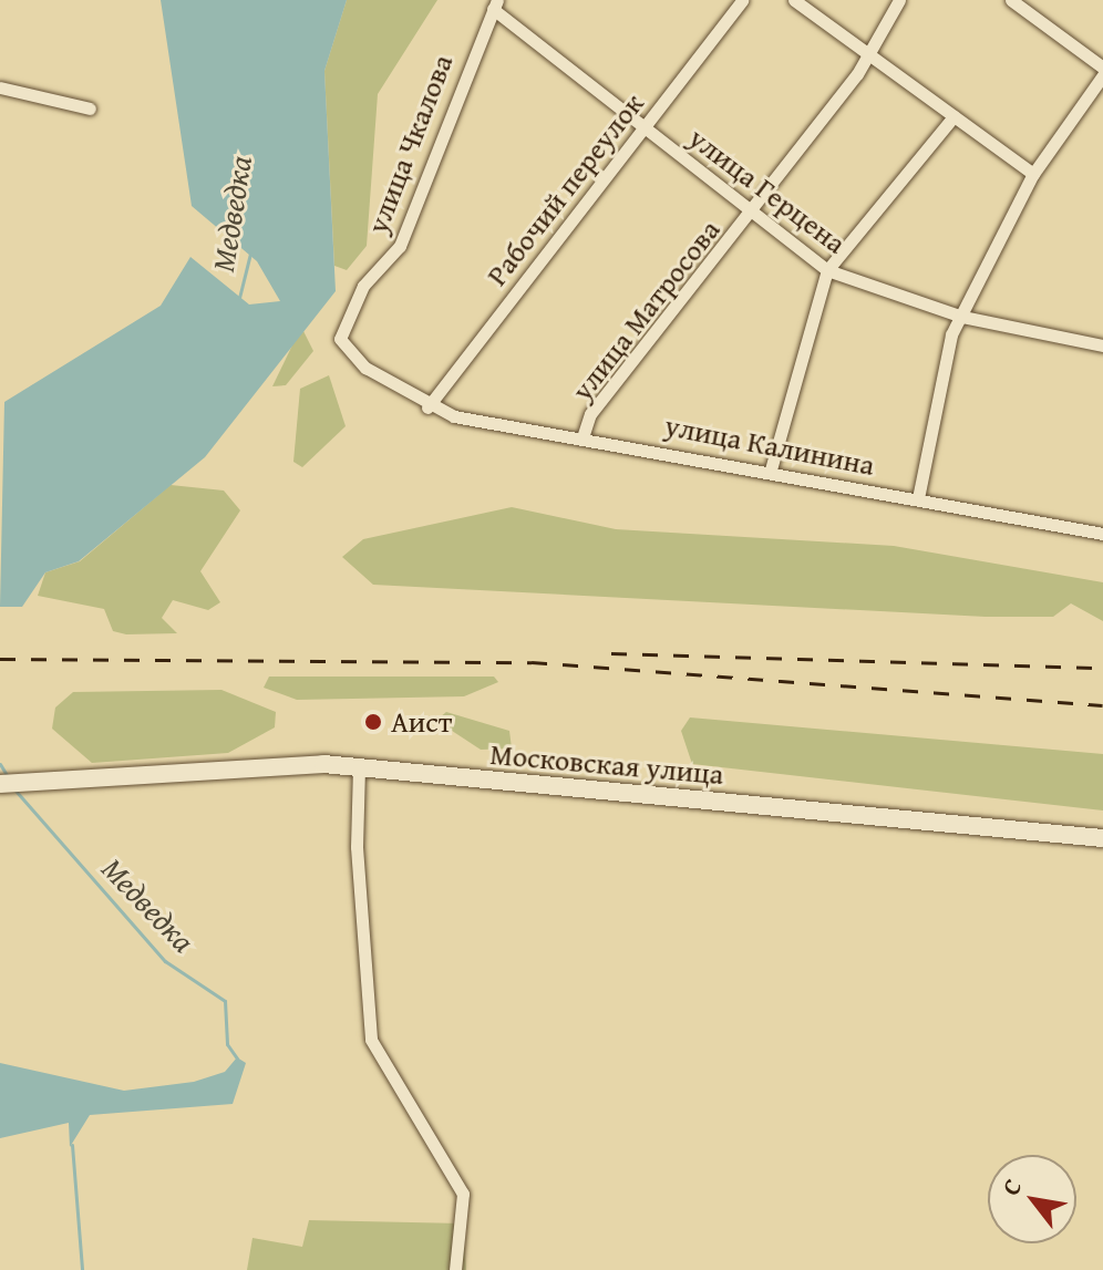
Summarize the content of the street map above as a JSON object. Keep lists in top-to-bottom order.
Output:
{
  "streets": {
    "street": [
      "улица Чкалова",
      "Рабочий переулок",
      "улица Герцена",
      "улица Матросова",
      "улица Калинина",
      "Московская улица"
    ]
  },
  "crossings": [
    ["улица Чкалова", "Рабочий переулок"],
    ["улица Чкалова", "улица Герцена"],
    ["улица Чкалова", "улица Калинина"],
    ["Рабочий переулок", "улица Герцена"],
    ["Рабочий переулок", "улица Калинина"],
    ["улица Герцена", "улица Матросова"],
    ["улица Матросова", "улица Калинина"]
  ],
  "water": ["Медведка"],
  "places": ["Аист"],
  "north": "top left"
}
